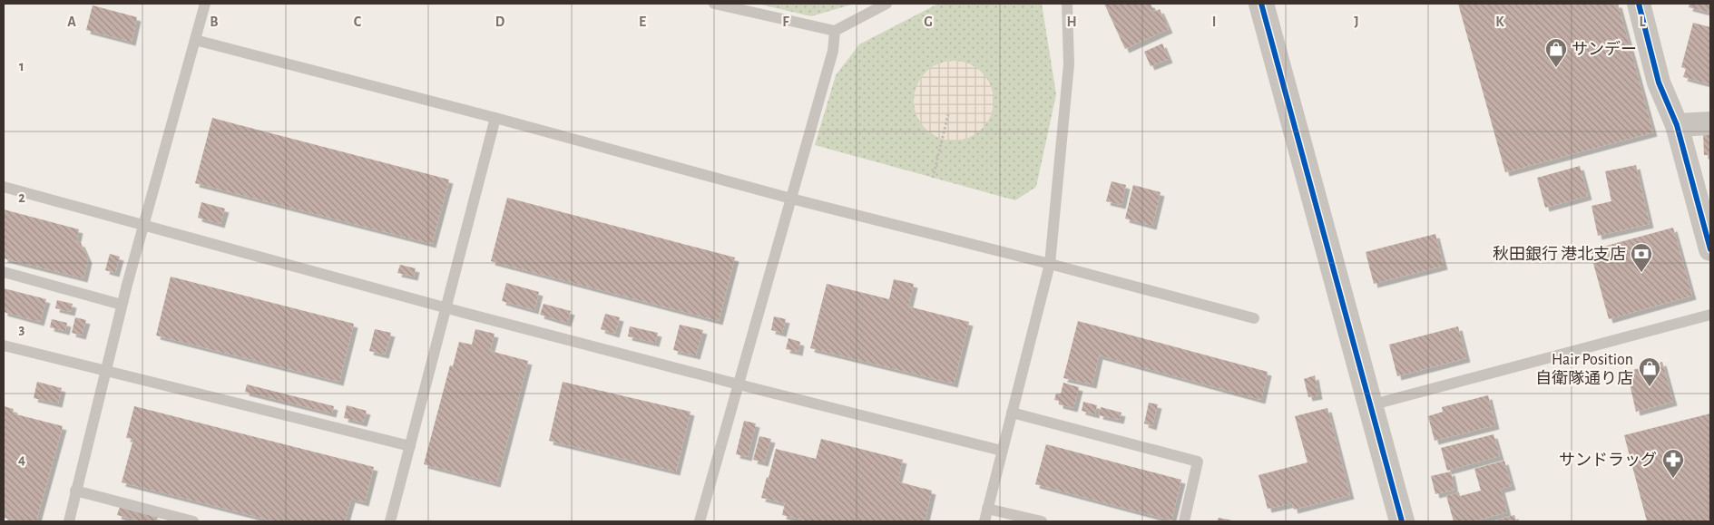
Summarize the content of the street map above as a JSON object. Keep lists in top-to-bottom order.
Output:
{
  "places": {
    "shop": ["サンデー", "Hair Position 自衛隊通り店"],
    "bank": ["秋田銀行 港北支店"],
    "pharmacy": ["サンドラッグ"]
  },
  "grid": {
    "columns": [
      "A",
      "B",
      "C",
      "D",
      "E",
      "F",
      "G",
      "H",
      "I",
      "J",
      "K",
      "L"
    ],
    "rows": [
      "1",
      "2",
      "3",
      "4"
    ]
  }
}
